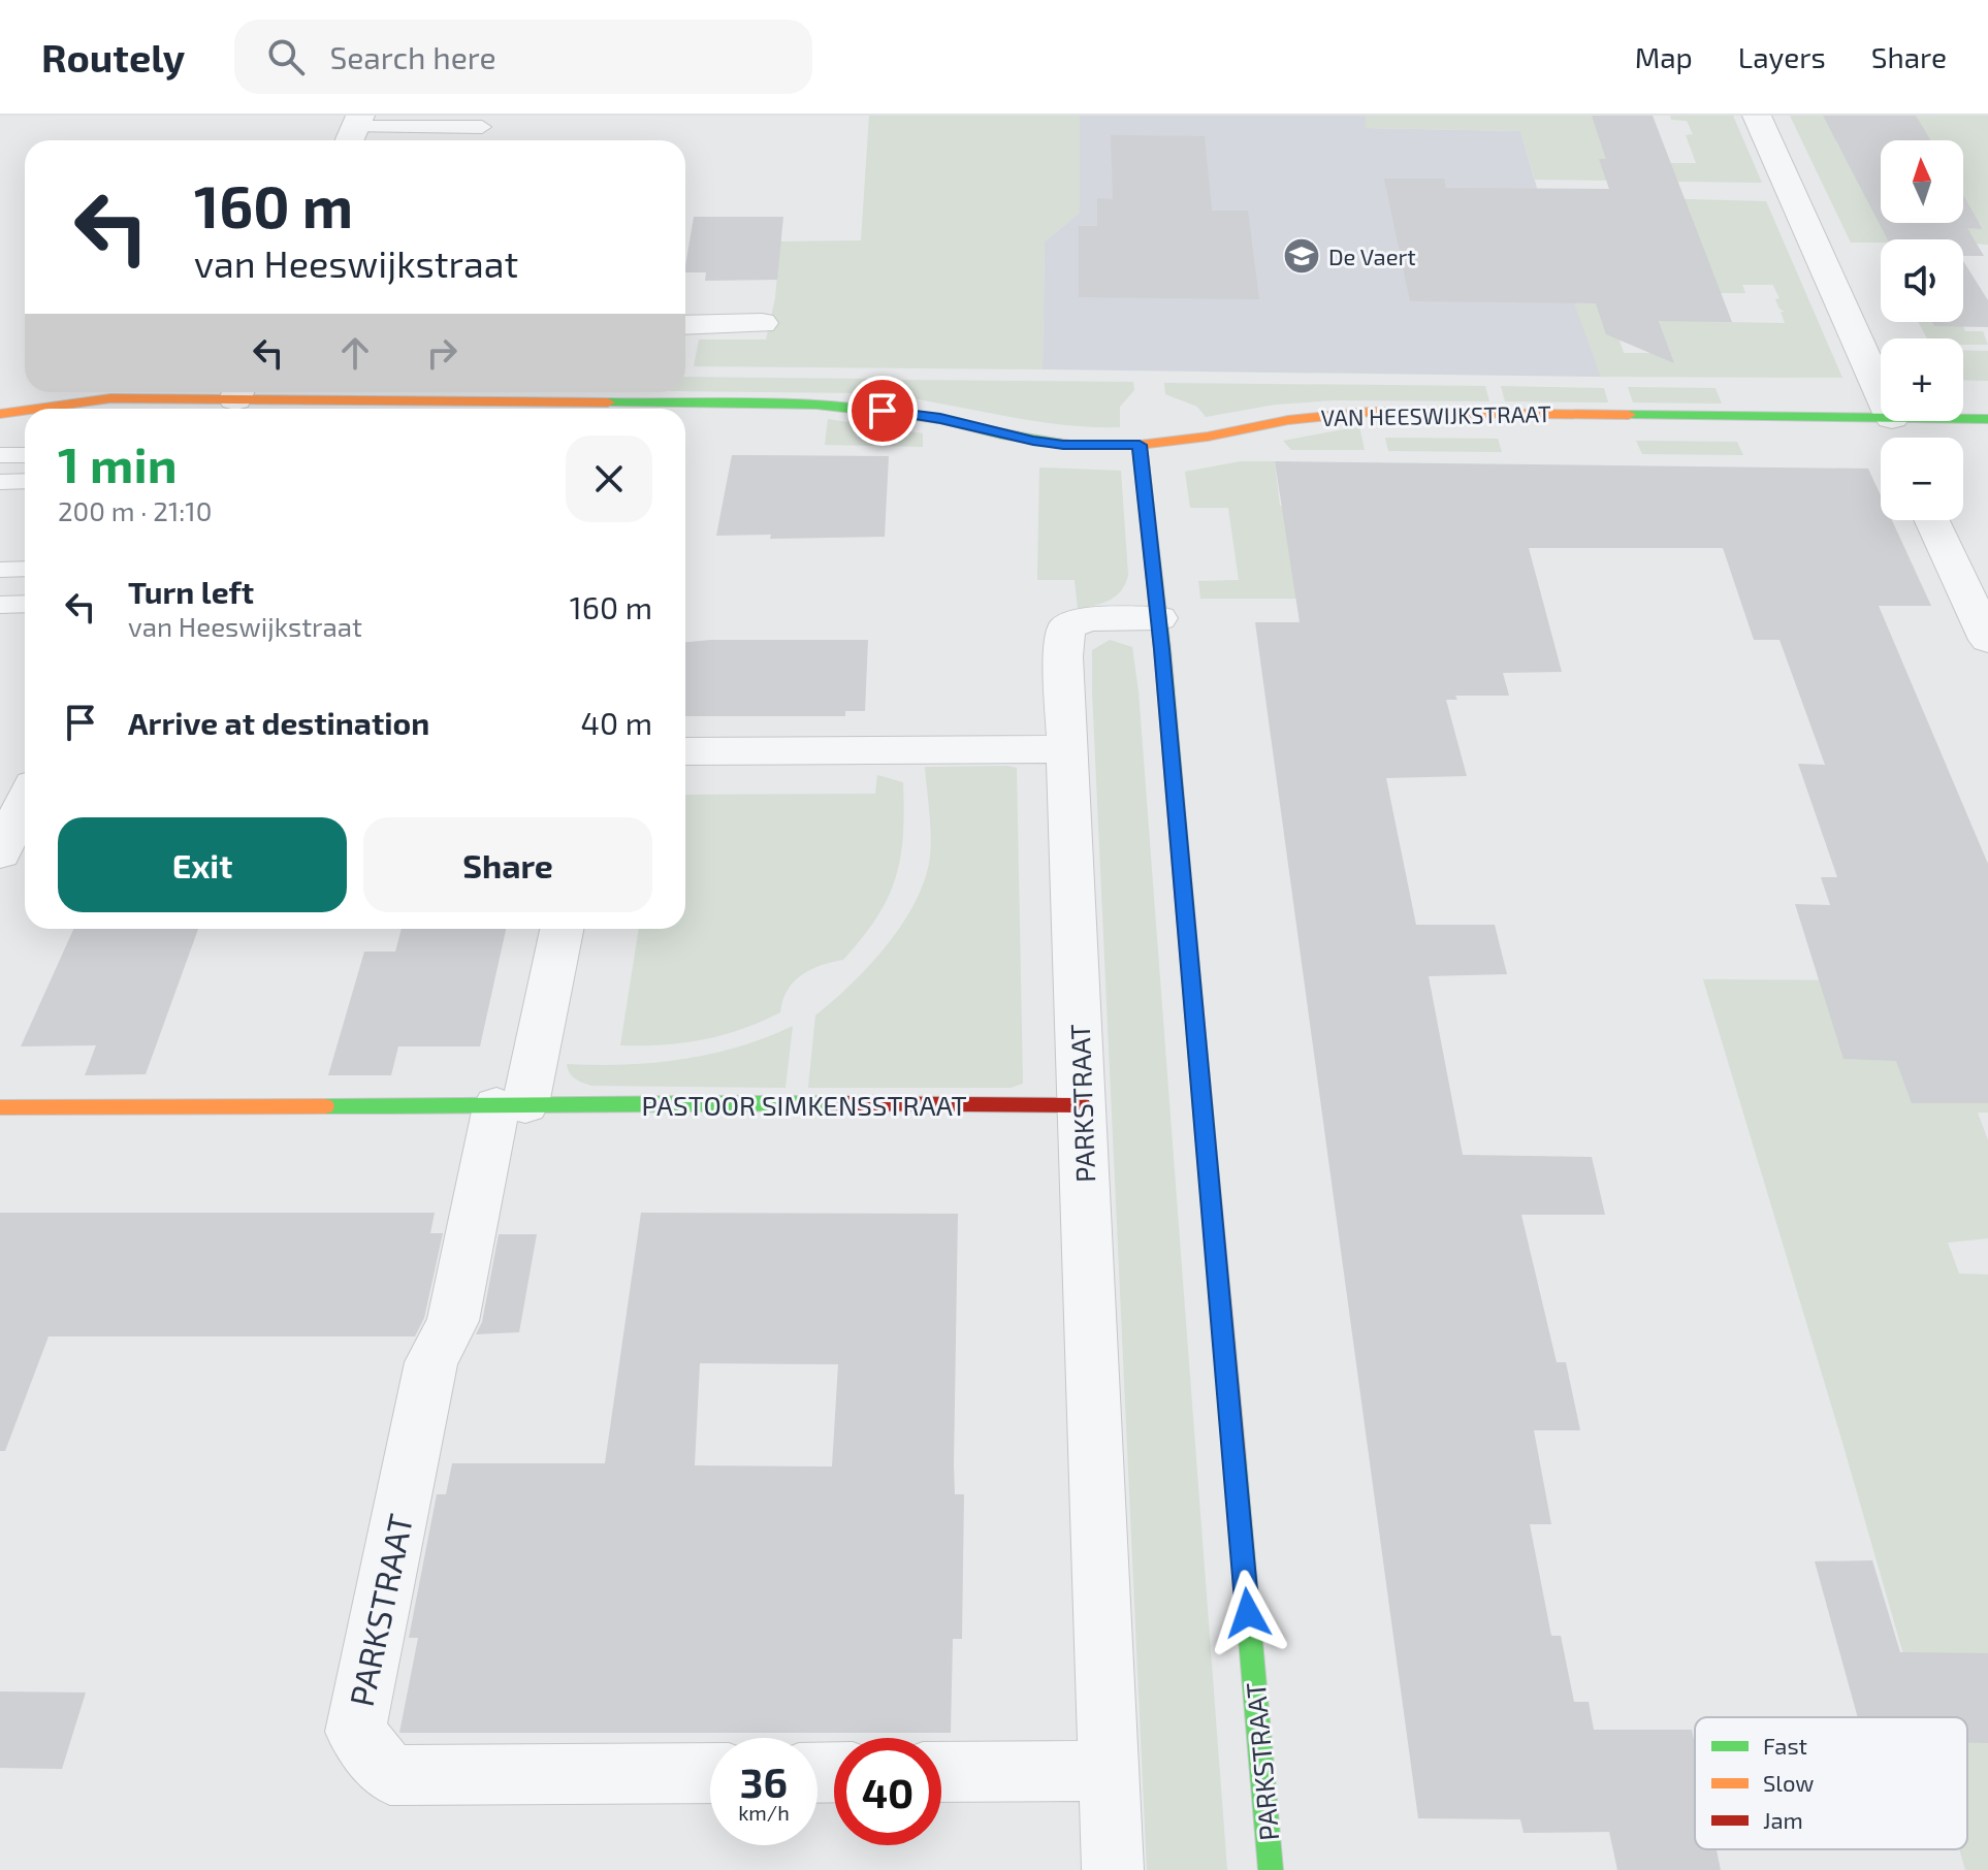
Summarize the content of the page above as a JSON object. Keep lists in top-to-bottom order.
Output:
{
  "streets": {
    "street": ["VAN HEESWIJKSTRAAT", "PARKSTRAAT", "PASTOOR SIMKENSSTRAAT"]
  },
  "crossings": [
    ["VAN HEESWIJKSTRAAT", "PARKSTRAAT"],
    ["PARKSTRAAT", "PASTOOR SIMKENSSTRAAT"]
  ],
  "places": {
    "school or university": ["De Vaert"]
  },
  "legend": ["Fast", "Slow", "Jam"],
  "north": "top",
  "page": {
    "header": "Routely",
    "search": "Search here",
    "nav": ["Map", "Layers", "Share"],
    "map_buttons": ["+", "−"],
    "turn": ["160 m", "van Heeswijkstraat"],
    "heading": ["1 min", "200 m · 21:10"],
    "list": [
      {
        "name": "Turn left",
        "note": "van Heeswijkstraat",
        "value": "160 m"
      },
      {
        "name": "Arrive at destination",
        "value": "40 m"
      }
    ],
    "buttons": ["Exit", "Share"],
    "speed": "36 km/h",
    "limit": "40"
  }
}
